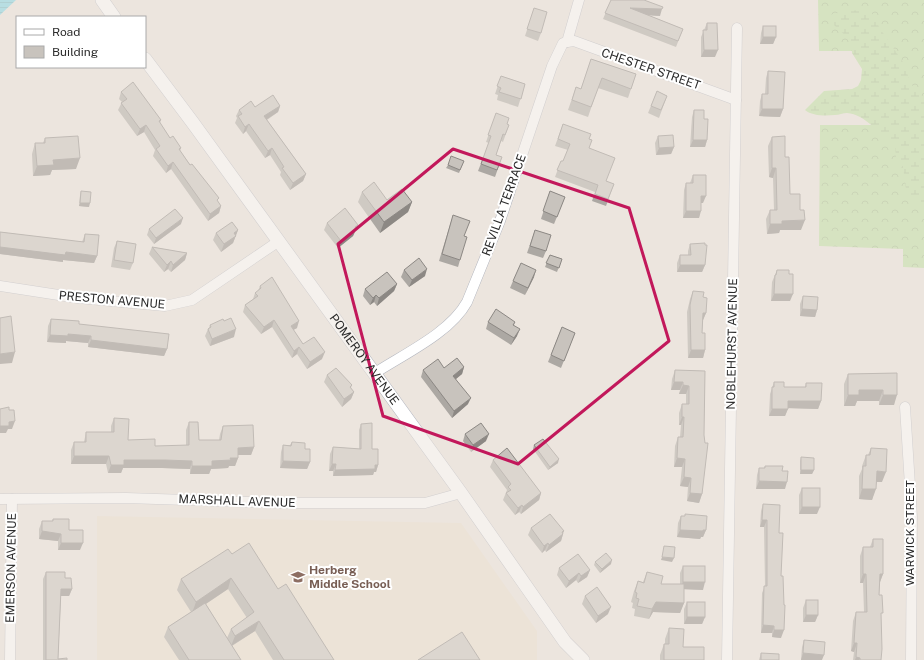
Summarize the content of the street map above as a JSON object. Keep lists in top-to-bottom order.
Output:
{
  "streets": {
    "street": [
      "CHESTER STREET",
      "REVILLA TERRACE",
      "PRESTON AVENUE",
      "NOBLEHURST AVENUE",
      "POMEROY AVENUE",
      "MARSHALL AVENUE",
      "WARWICK STREET",
      "EMERSON AVENUE"
    ]
  },
  "crossings": [
    ["CHESTER STREET", "REVILLA TERRACE"],
    ["CHESTER STREET", "NOBLEHURST AVENUE"],
    ["REVILLA TERRACE", "POMEROY AVENUE"],
    ["PRESTON AVENUE", "POMEROY AVENUE"],
    ["POMEROY AVENUE", "MARSHALL AVENUE"],
    ["MARSHALL AVENUE", "EMERSON AVENUE"]
  ],
  "places": {
    "school or university": ["Herberg Middle School"]
  },
  "legend": ["Road", "Building"]
}
